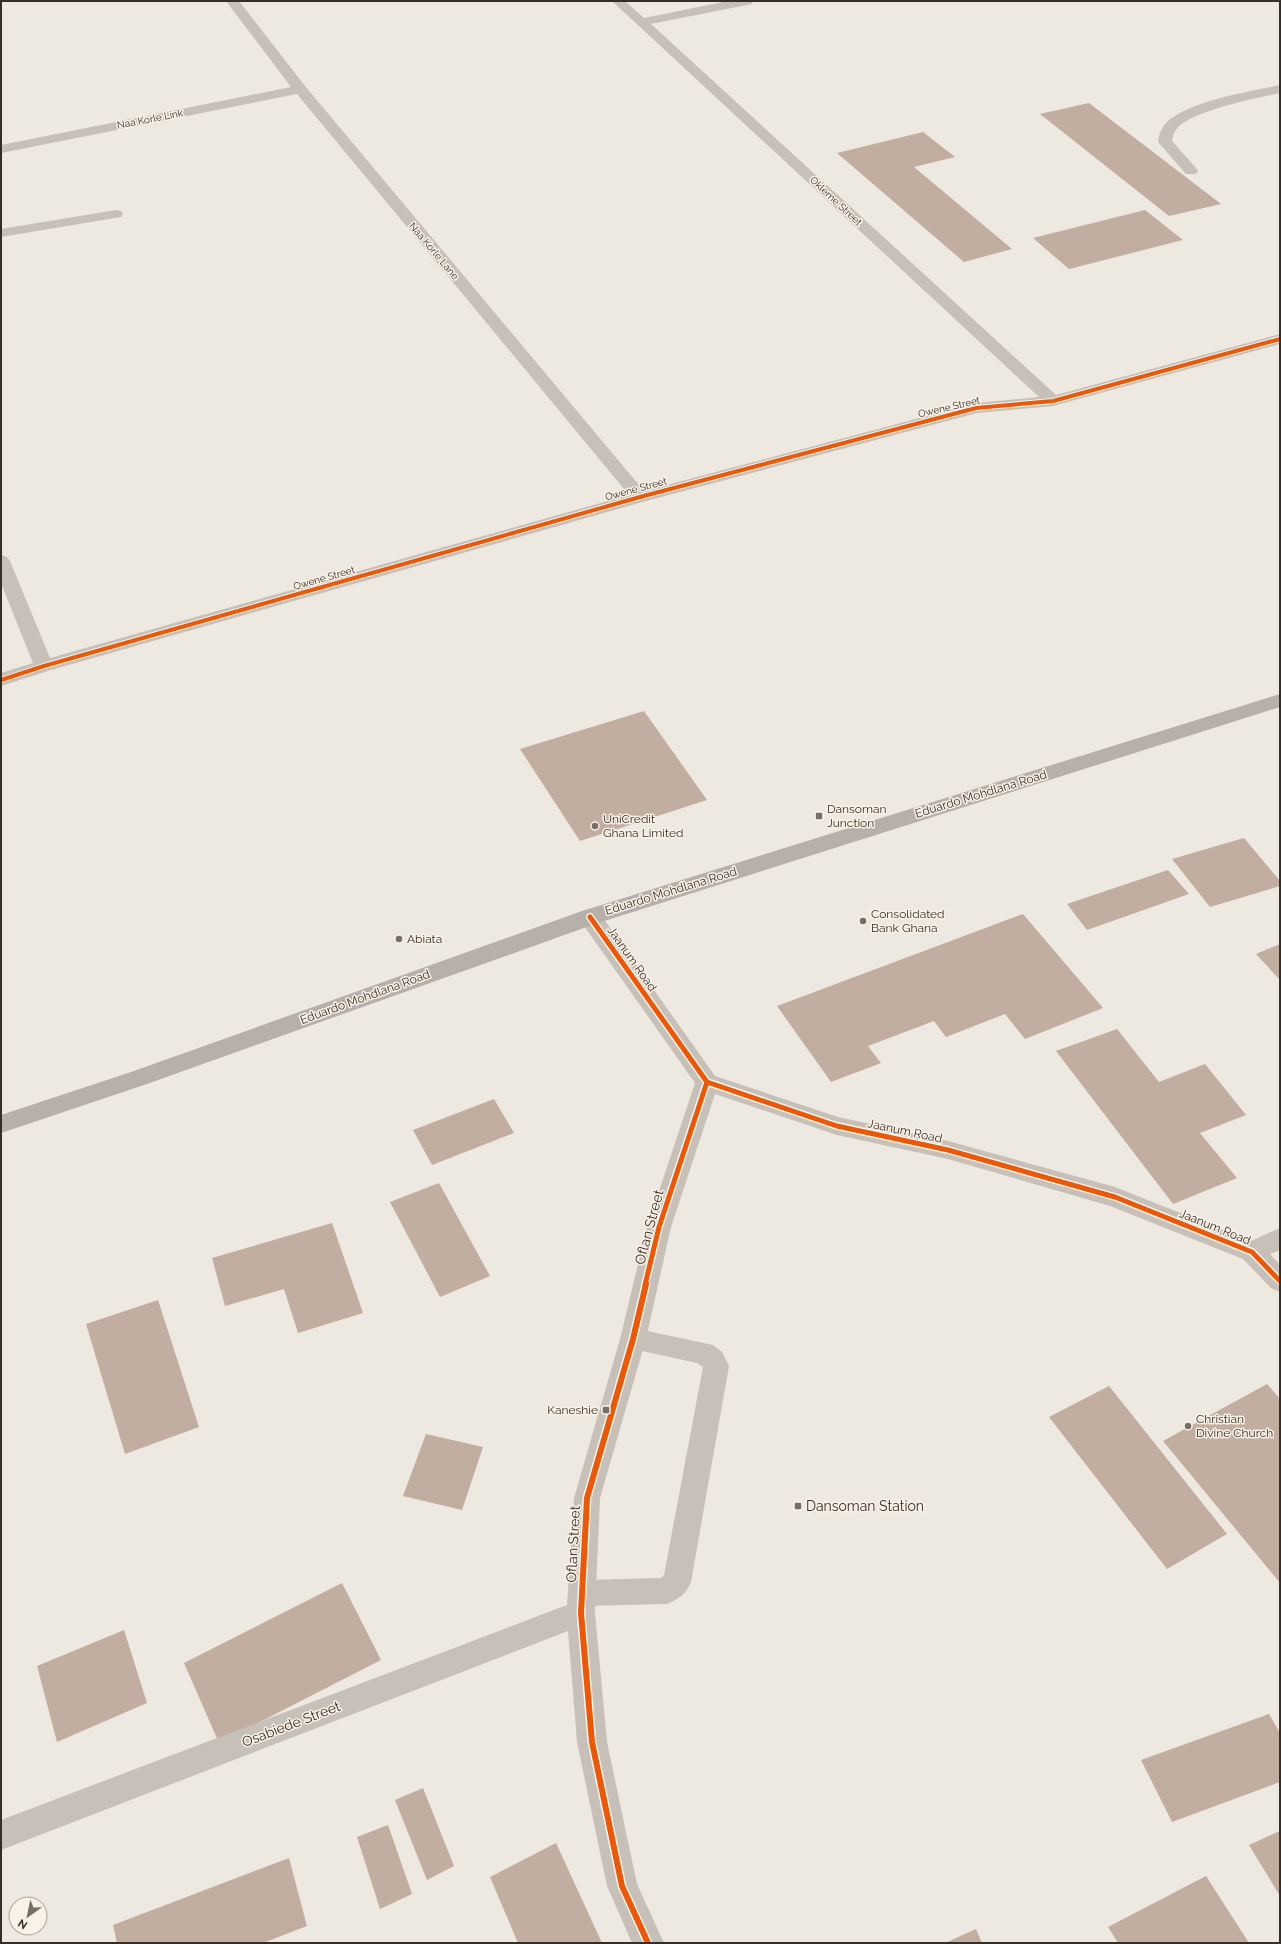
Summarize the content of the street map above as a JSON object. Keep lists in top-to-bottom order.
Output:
{
  "streets": {
    "main road": ["Eduardo Mohdlana Road"],
    "street": [
      "Naa Korle Link",
      "Okleme Street",
      "Naa Korle Lane",
      "Owene Street",
      "Jaanum Road",
      "Oflan Street",
      "Osabiede Street"
    ]
  },
  "crossings": [
    ["Naa Korle Link", "Naa Korle Lane"],
    ["Okleme Street", "Owene Street"],
    ["Naa Korle Lane", "Owene Street"],
    ["Eduardo Mohdlana Road", "Jaanum Road"],
    ["Jaanum Road", "Oflan Street"],
    ["Oflan Street", "Osabiede Street"]
  ],
  "places": {
    "transit": ["Dansoman Junction", "Kaneshie", "Dansoman Station"],
    "other": [
      "UniCredit Ghana Limited",
      "Consolidated Bank Ghana",
      "Abiata",
      "Christian Divine Church"
    ]
  },
  "north": "bottom left"
}
